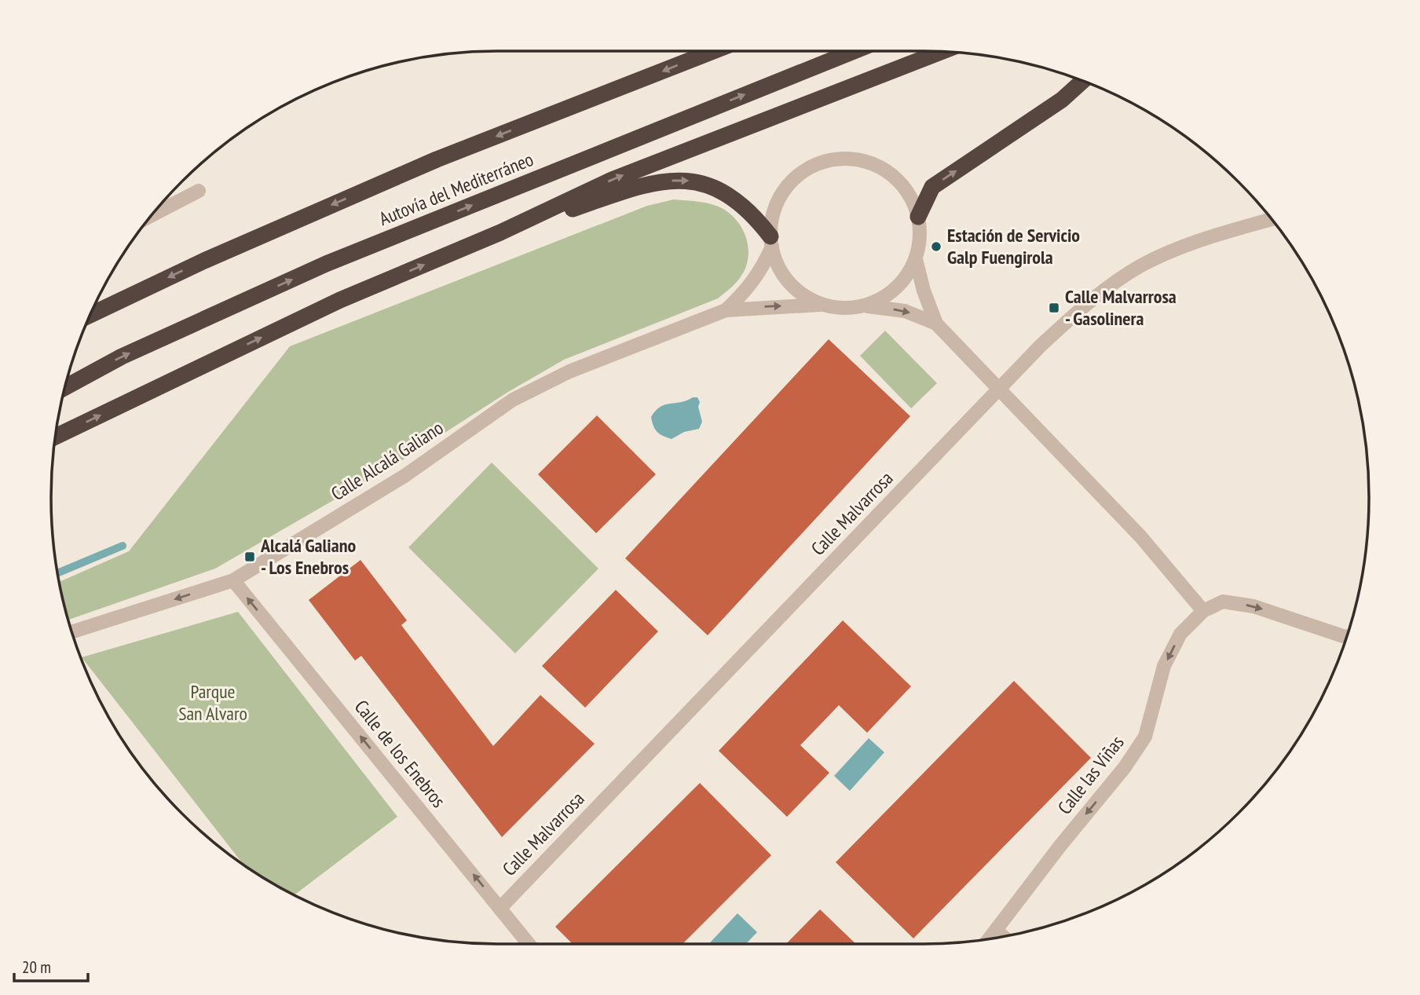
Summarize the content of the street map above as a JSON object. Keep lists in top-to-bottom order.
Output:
{
  "streets": {
    "highway": ["Autovía del Mediterráneo"],
    "street": [
      "Calle Alcalá Galiano",
      "Calle Malvarrosa",
      "Calle de los Enebros",
      "Calle las Viñas"
    ]
  },
  "crossings": [
    ["Calle Alcalá Galiano", "Calle de los Enebros"],
    ["Calle Malvarrosa", "Calle de los Enebros"]
  ],
  "one_way": ["Calle de los Enebros", "Calle las Viñas"],
  "parks": ["Parque San Alvaro"],
  "places": {
    "other": ["Estación de Servicio Galp Fuengirola"],
    "transit": ["Calle Malvarrosa - Gasolinera", "Alcalá Galiano - Los Enebros"]
  },
  "scale_bar": "20 m"
}
